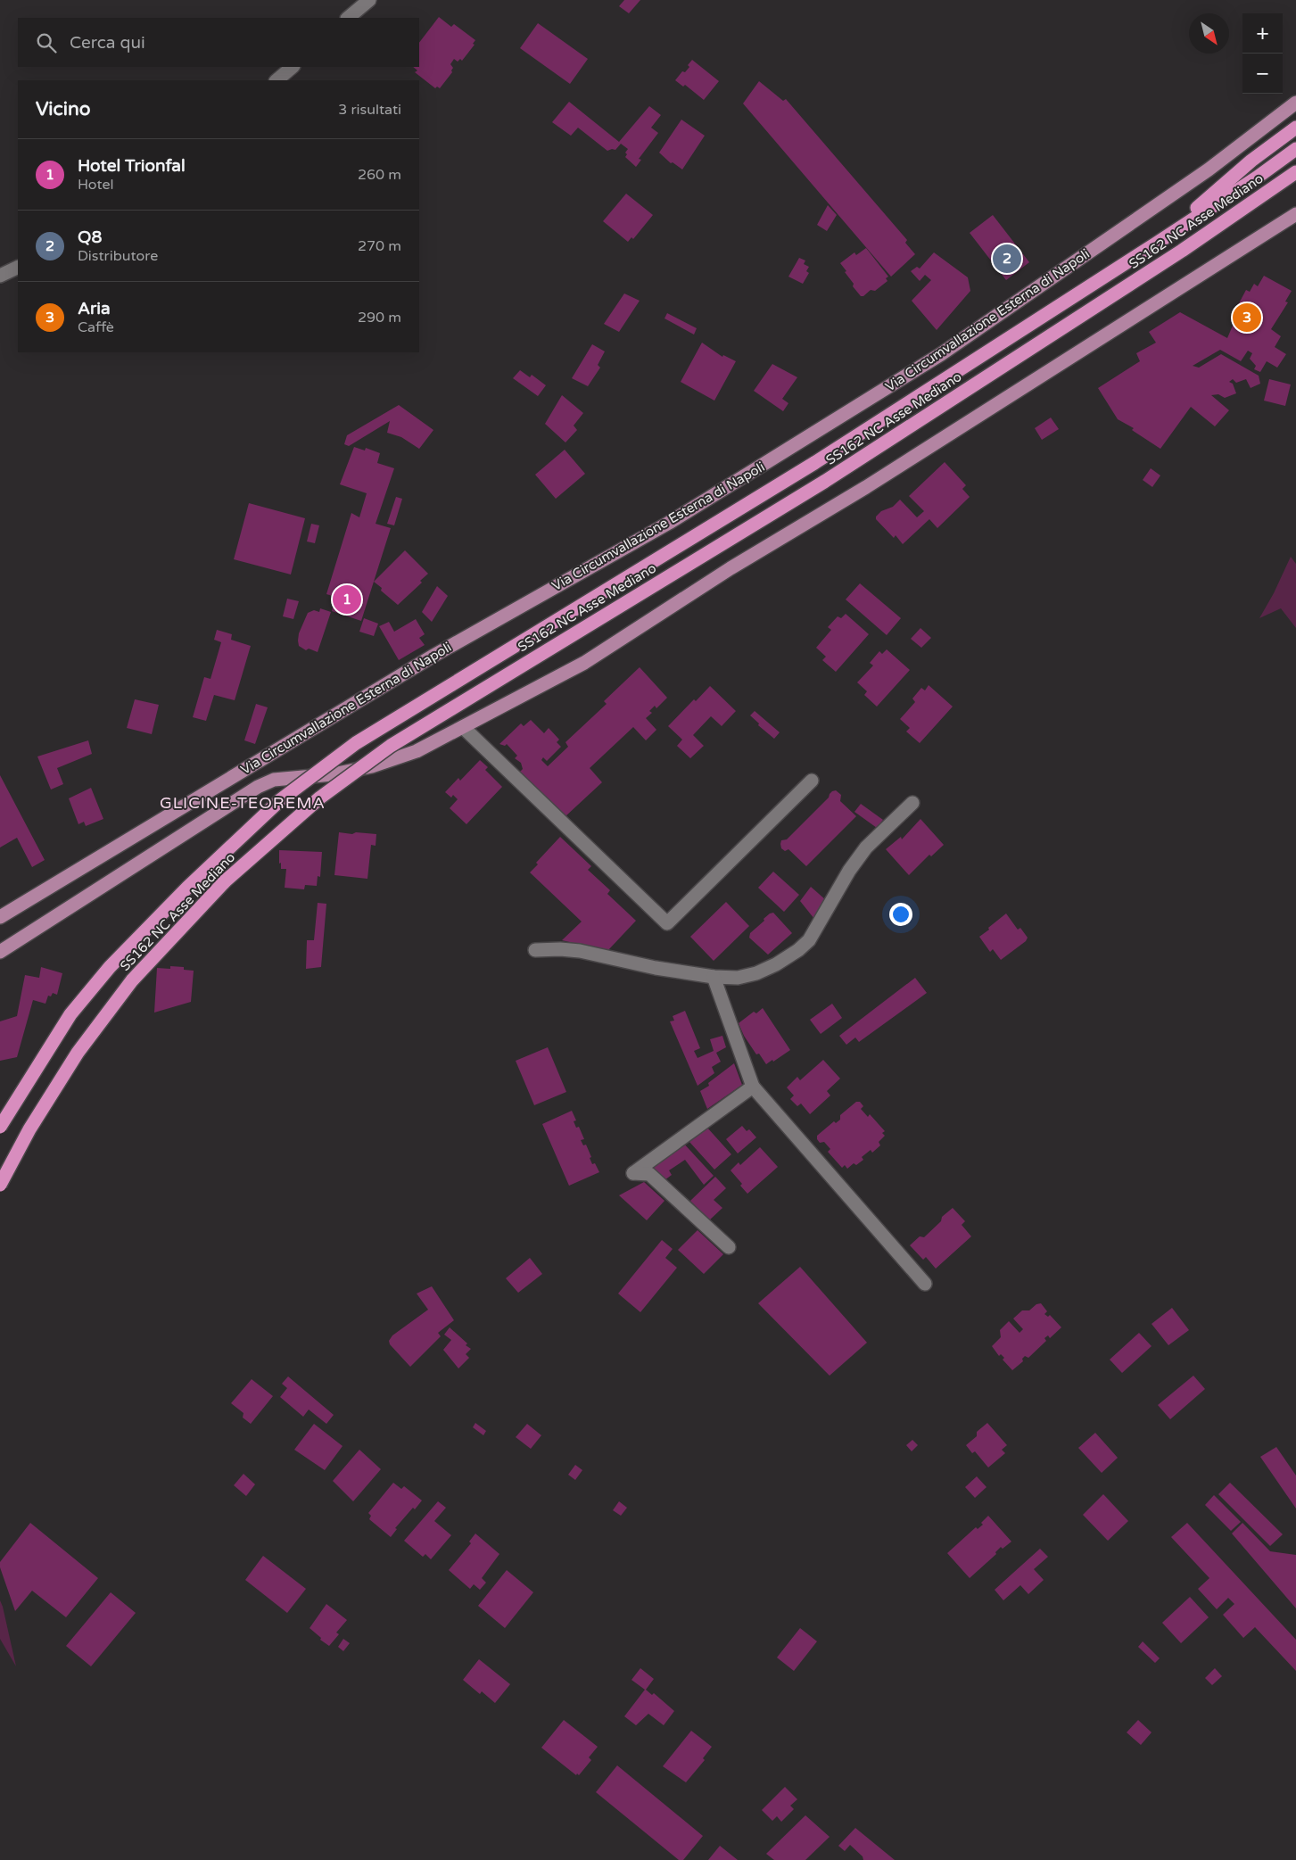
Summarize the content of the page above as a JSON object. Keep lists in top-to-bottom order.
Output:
{
  "streets": {
    "highway": ["SS162 NC Asse Mediano"],
    "main road": ["Via Circumvallazione Esterna di Napoli"]
  },
  "districts": ["GLICINE-TEOREMA"],
  "north": "bottom right",
  "page": {
    "map_buttons": ["+", "−"],
    "search": "Cerca qui",
    "heading": ["Vicino", "3 risultati"],
    "list": [
      {
        "mark": "1",
        "name": "Hotel Trionfal",
        "note": "Hotel",
        "value": "260 m"
      },
      {
        "mark": "2",
        "name": "Q8",
        "note": "Distributore",
        "value": "270 m"
      },
      {
        "mark": "3",
        "name": "Aria",
        "note": "Caffè",
        "value": "290 m"
      }
    ],
    "pins": ["2", "3", "1"]
  }
}
